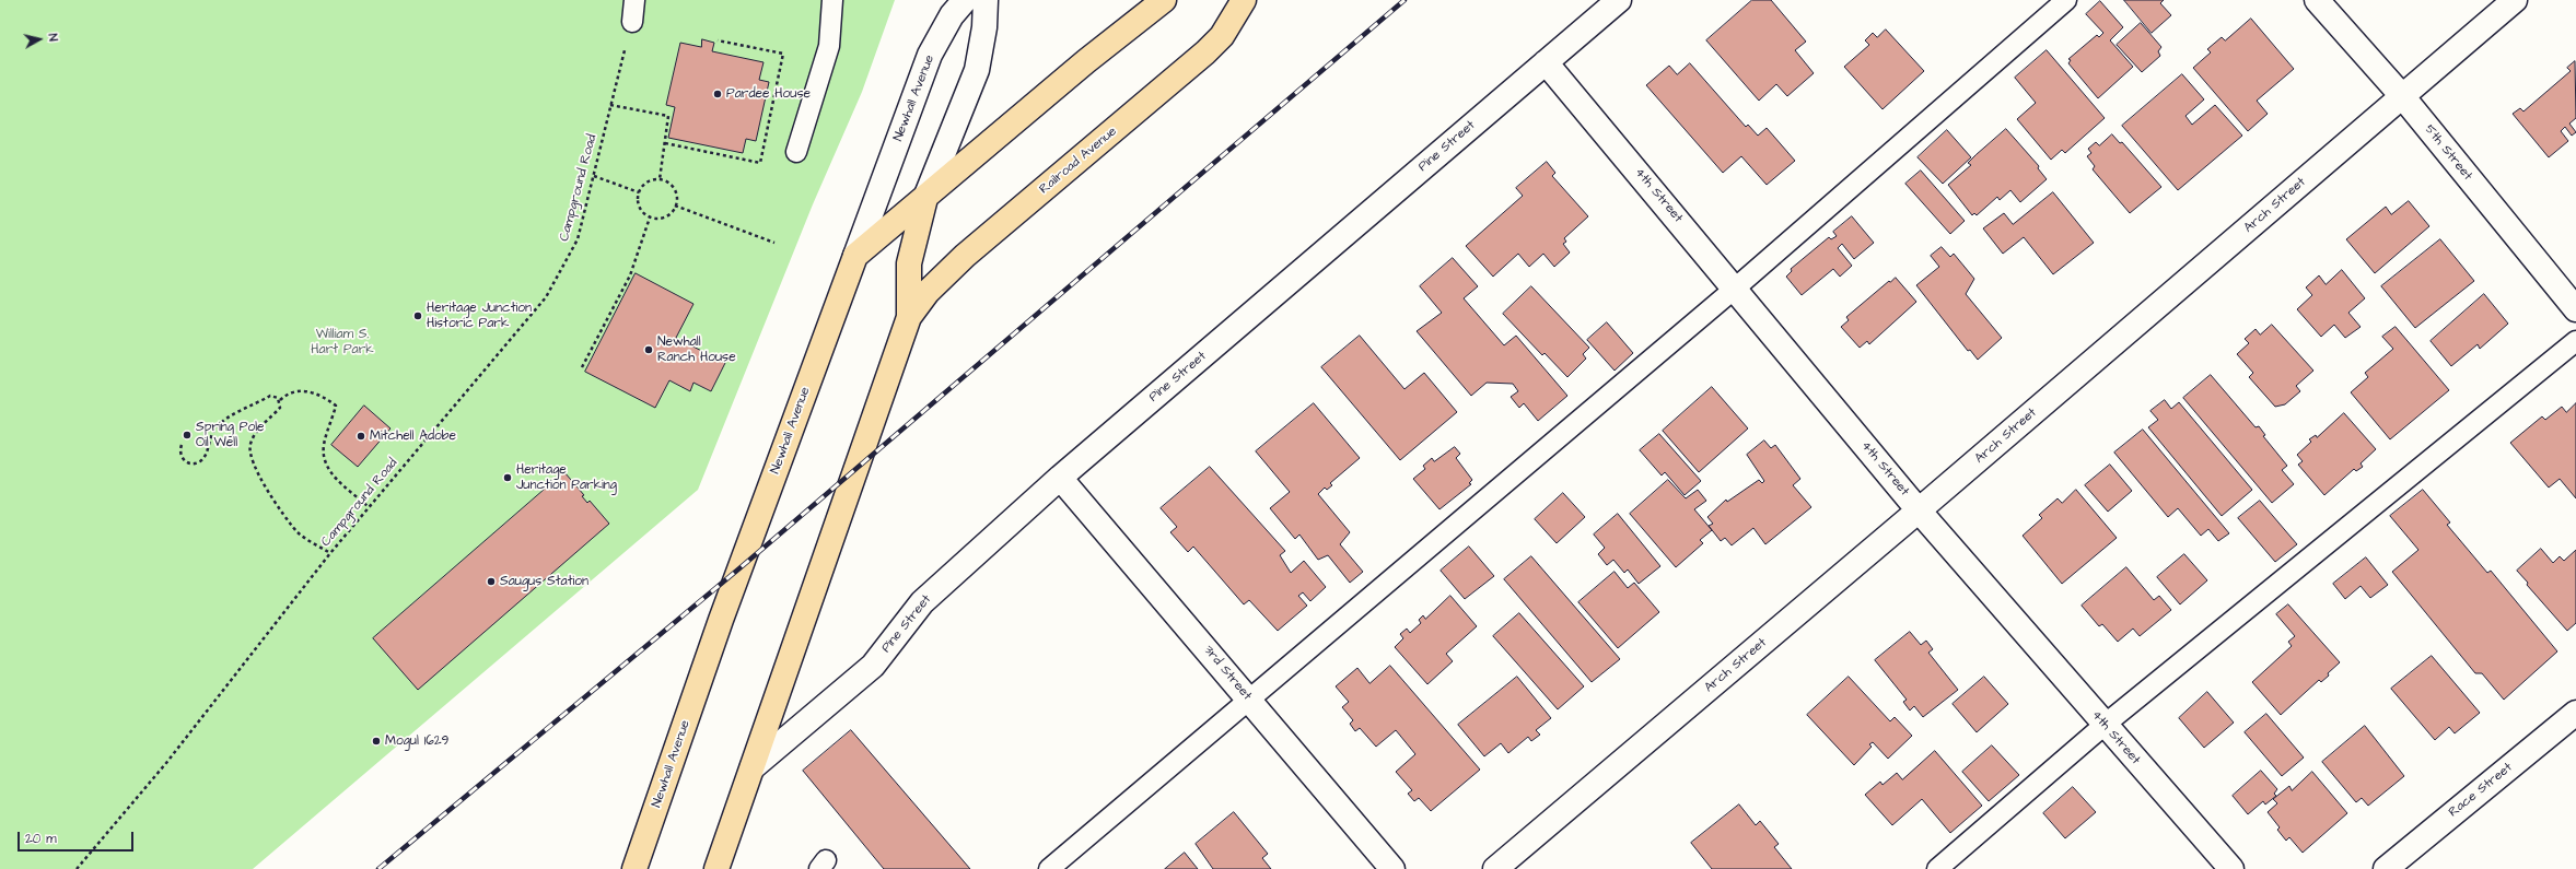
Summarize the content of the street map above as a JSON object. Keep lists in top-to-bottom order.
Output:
{
  "streets": {
    "main road": ["Newhall Avenue", "Railroad Avenue"],
    "street": [
      "Pine Street",
      "5th Street",
      "4th Street",
      "Arch Street",
      "3rd Street",
      "Race Street"
    ],
    "path": ["Campground Road"]
  },
  "crossings": [
    ["Pine Street", "4th Street"],
    ["Pine Street", "3rd Street"],
    ["5th Street", "Arch Street"],
    ["4th Street", "Arch Street"]
  ],
  "parks": ["William S. Hart Park"],
  "places": [
    "Pardee House",
    "Heritage Junction Historic Park",
    "Newhall Ranch House",
    "Spring Pole Oil Well",
    "Mitchell Adobe",
    "Heritage Junction Parking",
    "Saugus Station",
    "Mogul 1629"
  ],
  "scale_bar": "20 m",
  "north": "right"
}
